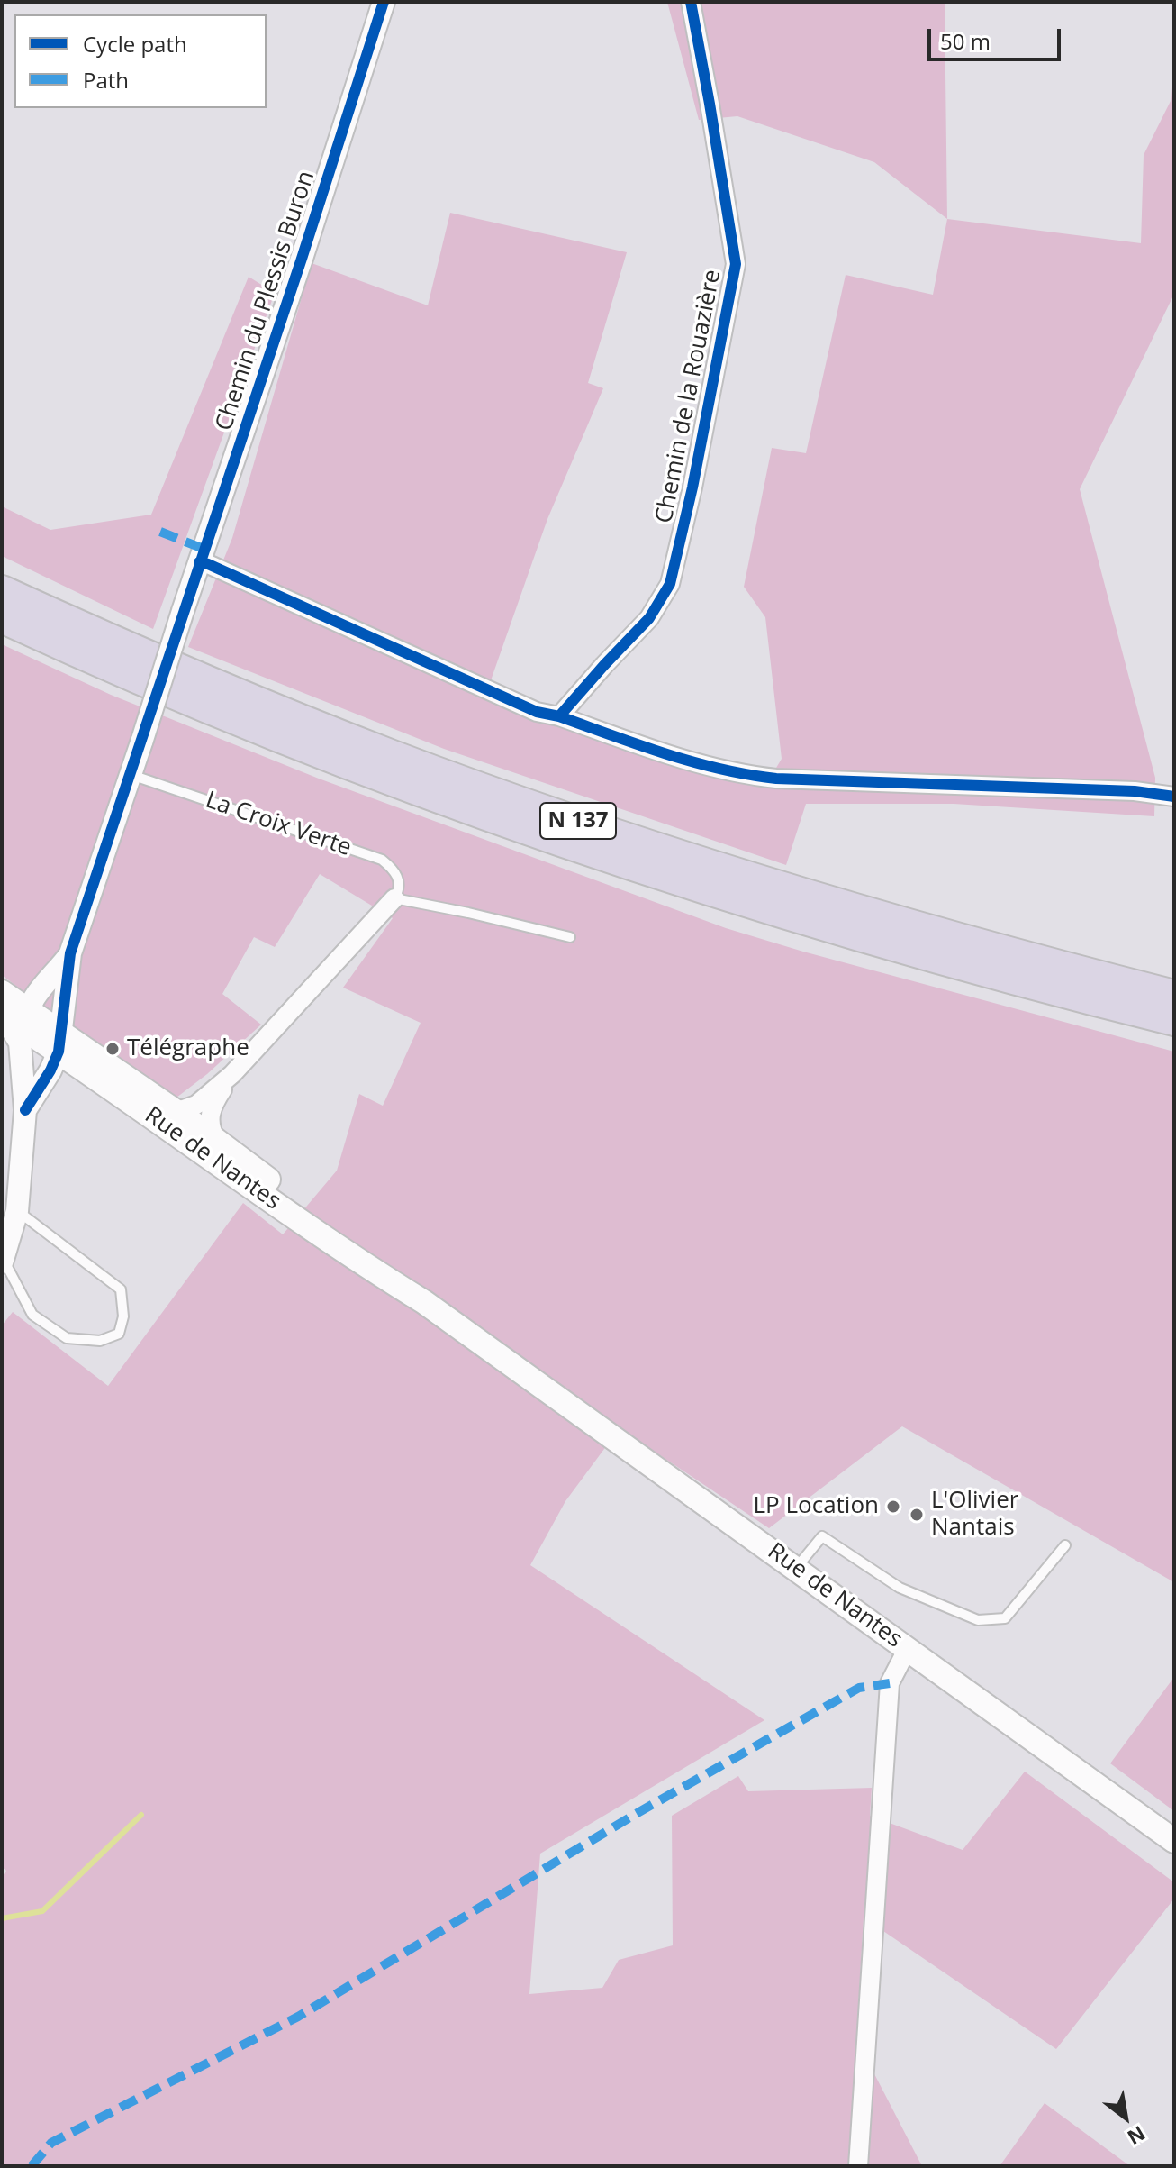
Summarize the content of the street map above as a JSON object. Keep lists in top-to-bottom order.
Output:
{
  "streets": {
    "highway": ["N 137"],
    "main road": ["Rue de Nantes"],
    "street": ["Chemin du Plessis Buron", "Chemin de la Rouazière"],
    "lane": ["La Croix Verte"]
  },
  "crossings": [
    ["Chemin du Plessis Buron", "La Croix Verte"]
  ],
  "places": ["Télégraphe", "LP Location", "L'Olivier Nantais"],
  "legend": ["Cycle path", "Path"],
  "scale_bar": "50 m",
  "north": "bottom right"
}
